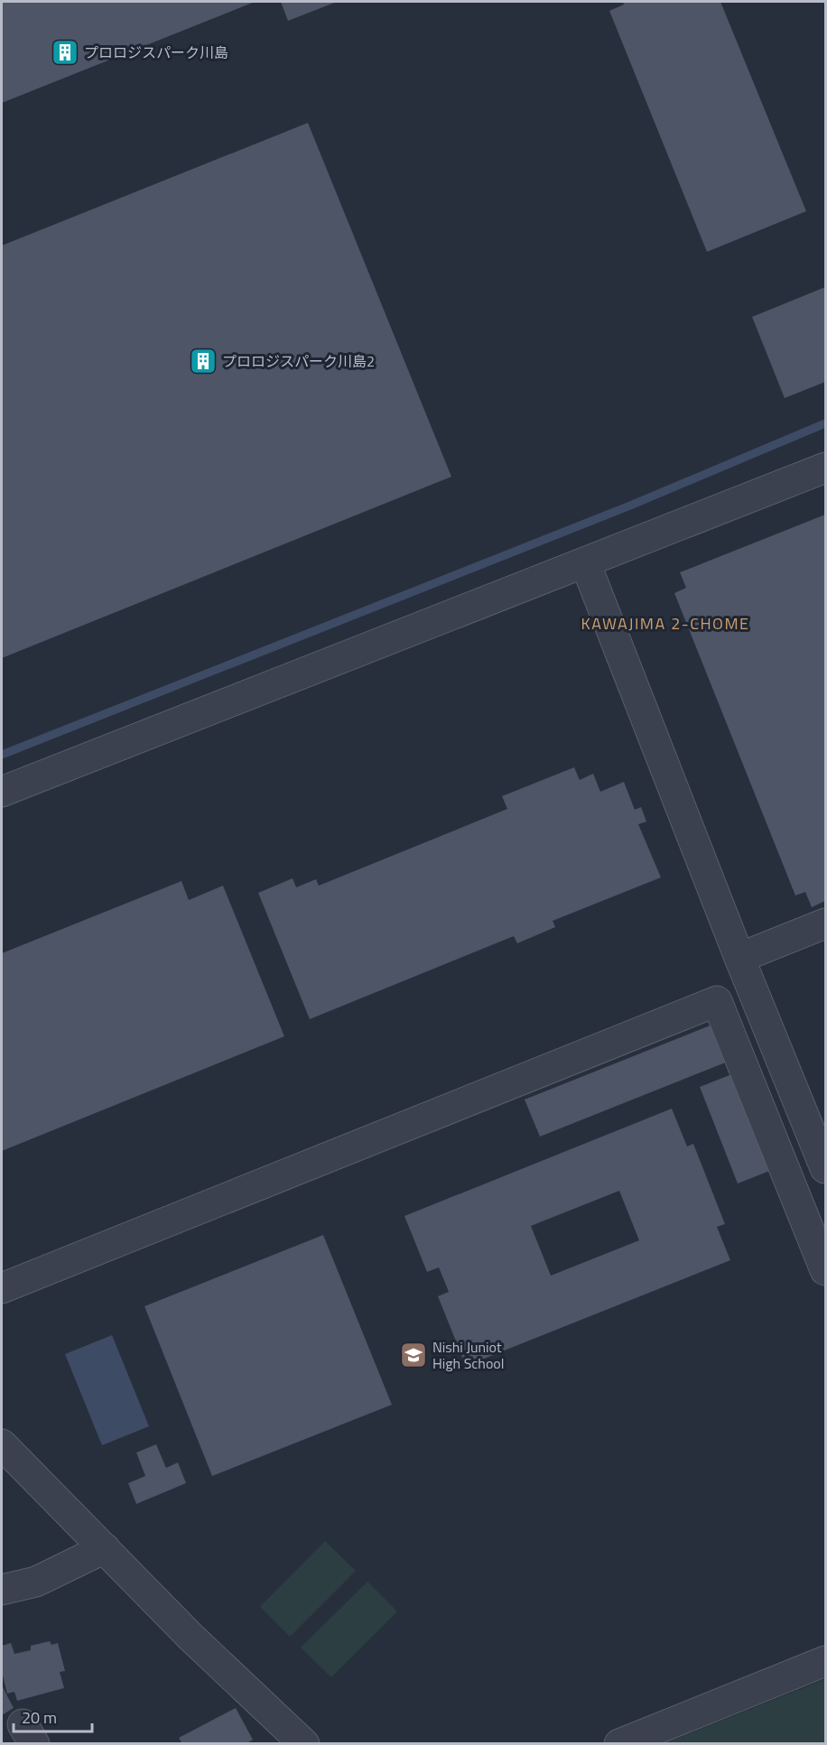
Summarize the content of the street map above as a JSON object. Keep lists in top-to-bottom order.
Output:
{
  "districts": ["KAWAJIMA 2-CHOME"],
  "places": {
    "building": ["プロロジスパーク川島", "プロロジスパーク川島2"],
    "school or university": ["Nishi Juniot High School"]
  },
  "scale_bar": "20 m"
}
